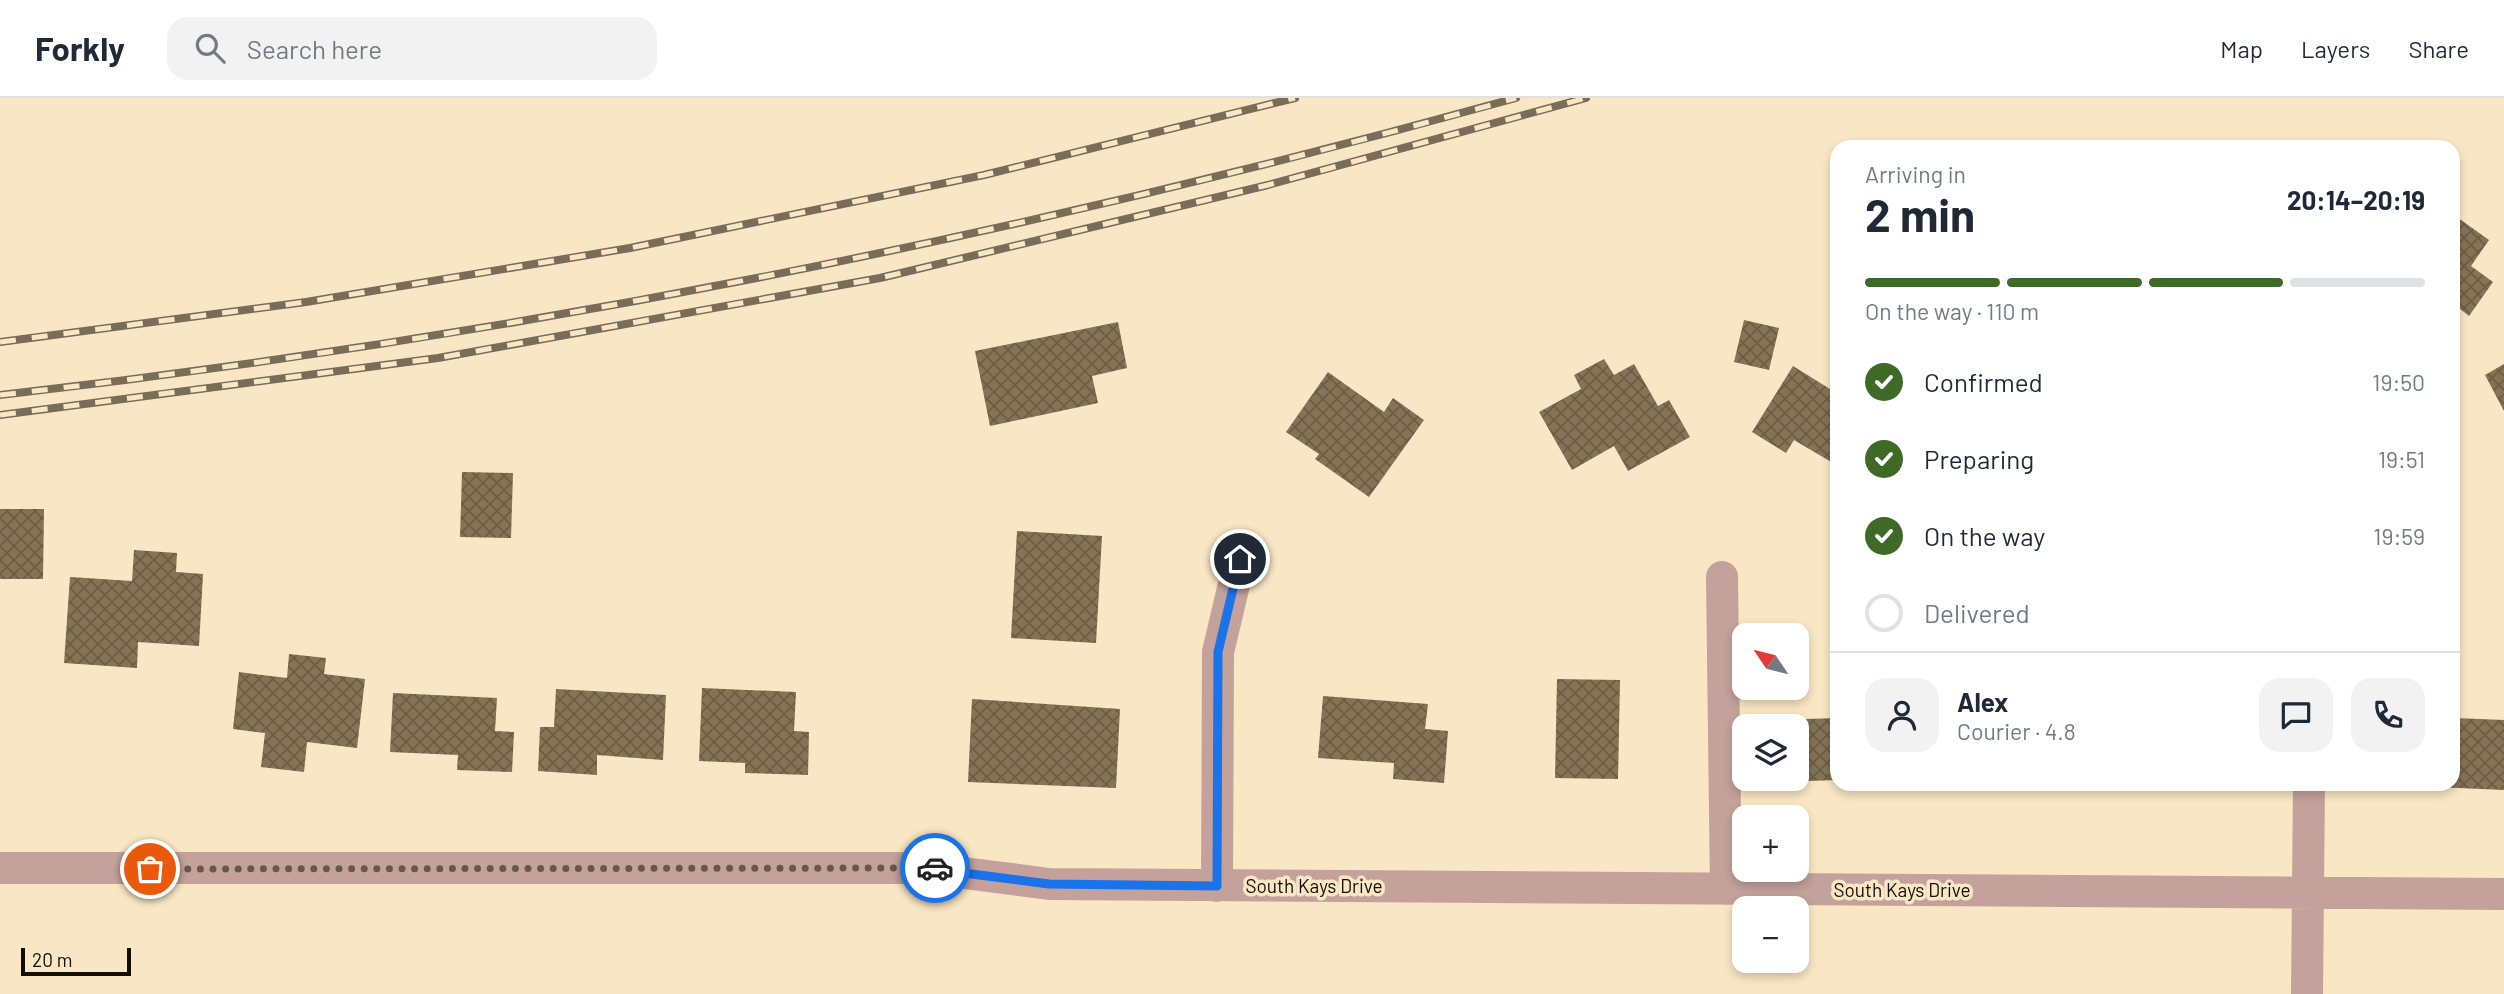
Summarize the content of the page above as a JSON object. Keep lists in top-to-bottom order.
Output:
{
  "streets": {
    "street": ["South Kays Drive"]
  },
  "scale_bar": "20 m",
  "north": "top left",
  "page": {
    "header": "Forkly",
    "search": "Search here",
    "nav": ["Map", "Layers", "Share"],
    "heading": ["2 min", "Arriving in", "20:14–20:19"],
    "panel": ["Alex", "Courier · 4.8"],
    "bar": "On the way · 110 m",
    "list": [
      ["Confirmed", "19:50"],
      ["Preparing", "19:51"],
      ["On the way", "19:59"],
      "Delivered"
    ],
    "map_buttons": ["+", "−"],
    "scale": "20 m"
  }
}
